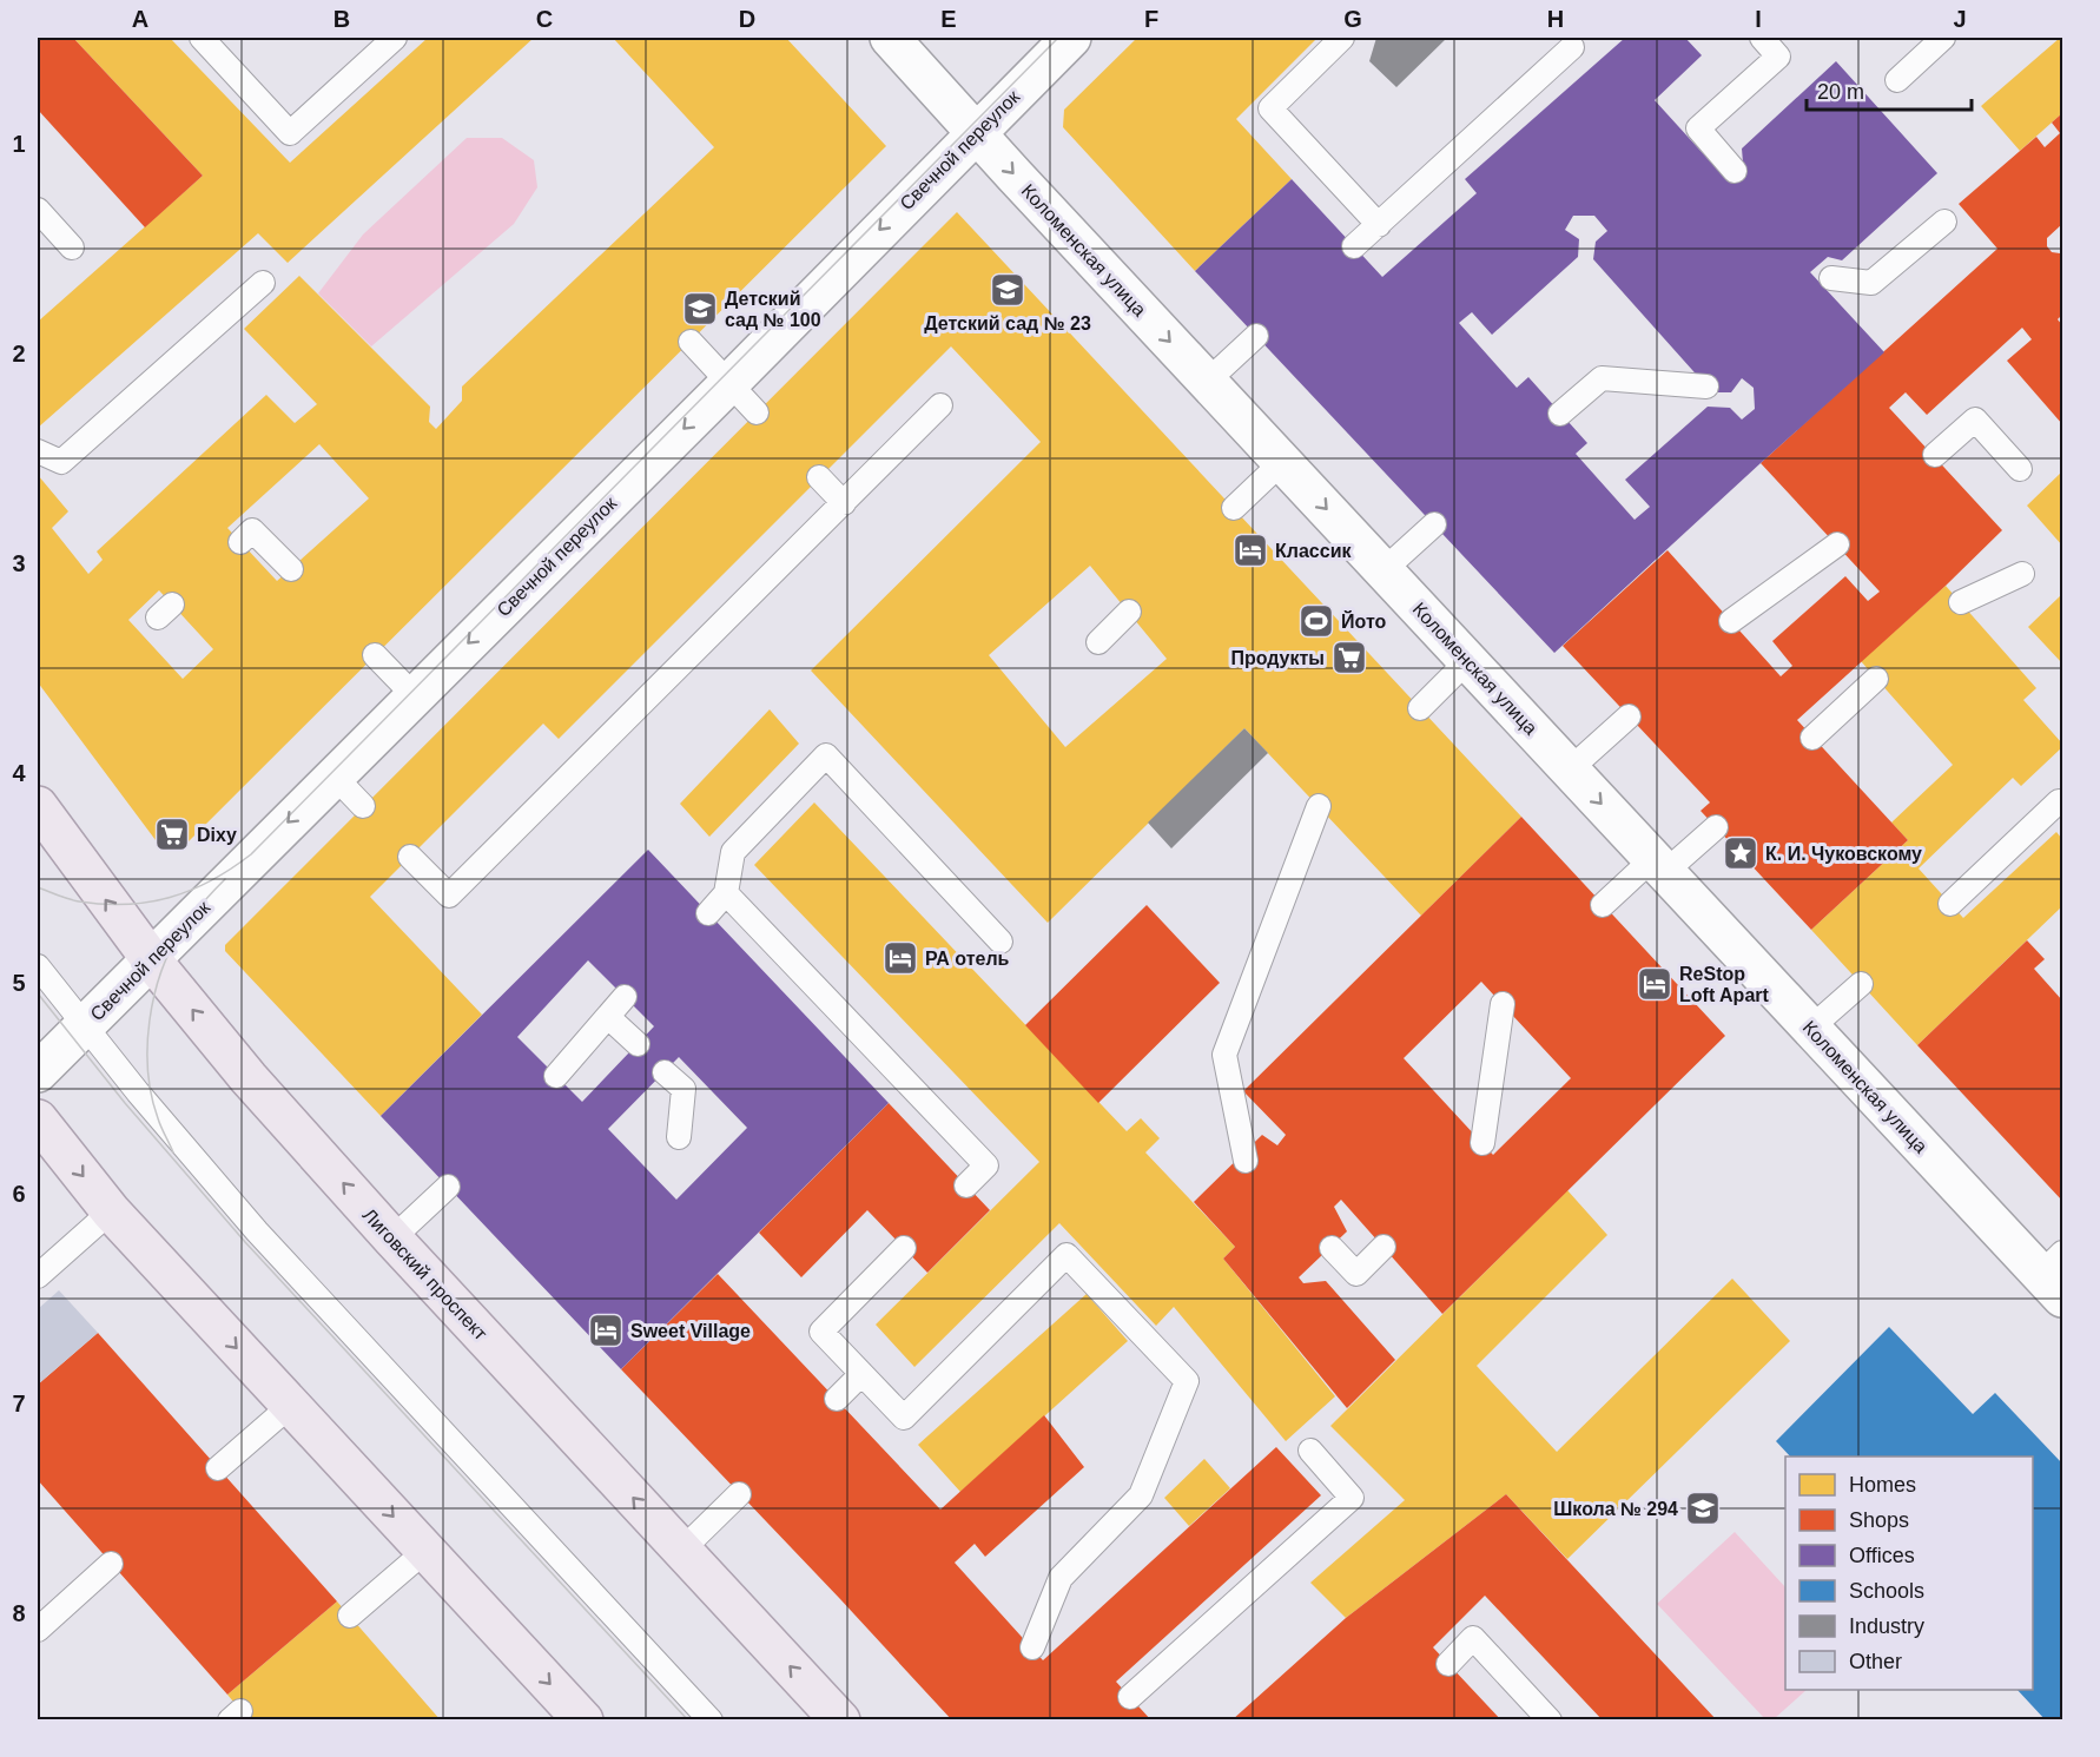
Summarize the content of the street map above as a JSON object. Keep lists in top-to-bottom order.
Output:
{
  "streets": {
    "main road": ["Лиговский проспект"],
    "street": ["Свечной переулок", "Коломенская улица"]
  },
  "crossings": [
    ["Свечной переулок", "Коломенская улица"],
    ["Свечной переулок", "Лиговский проспект"]
  ],
  "one_way": ["Свечной переулок", "Коломенская улица"],
  "places": {
    "school or university": ["Детский сад № 23", "Детский сад № 100", "Школа № 294"],
    "hotel": [
      "Классик",
      "РА отель",
      "ReStop Loft Apart",
      "Sweet Village"
    ],
    "sports": ["Йото"],
    "supermarket": ["Продукты", "Dixy"],
    "place": ["К. И. Чуковскому"]
  },
  "legend": [
    "Homes",
    "Shops",
    "Offices",
    "Schools",
    "Industry",
    "Other"
  ],
  "scale_bar": "20 m",
  "grid": {
    "columns": [
      "A",
      "B",
      "C",
      "D",
      "E",
      "F",
      "G",
      "H",
      "I",
      "J"
    ],
    "rows": [
      "1",
      "2",
      "3",
      "4",
      "5",
      "6",
      "7",
      "8"
    ]
  }
}
